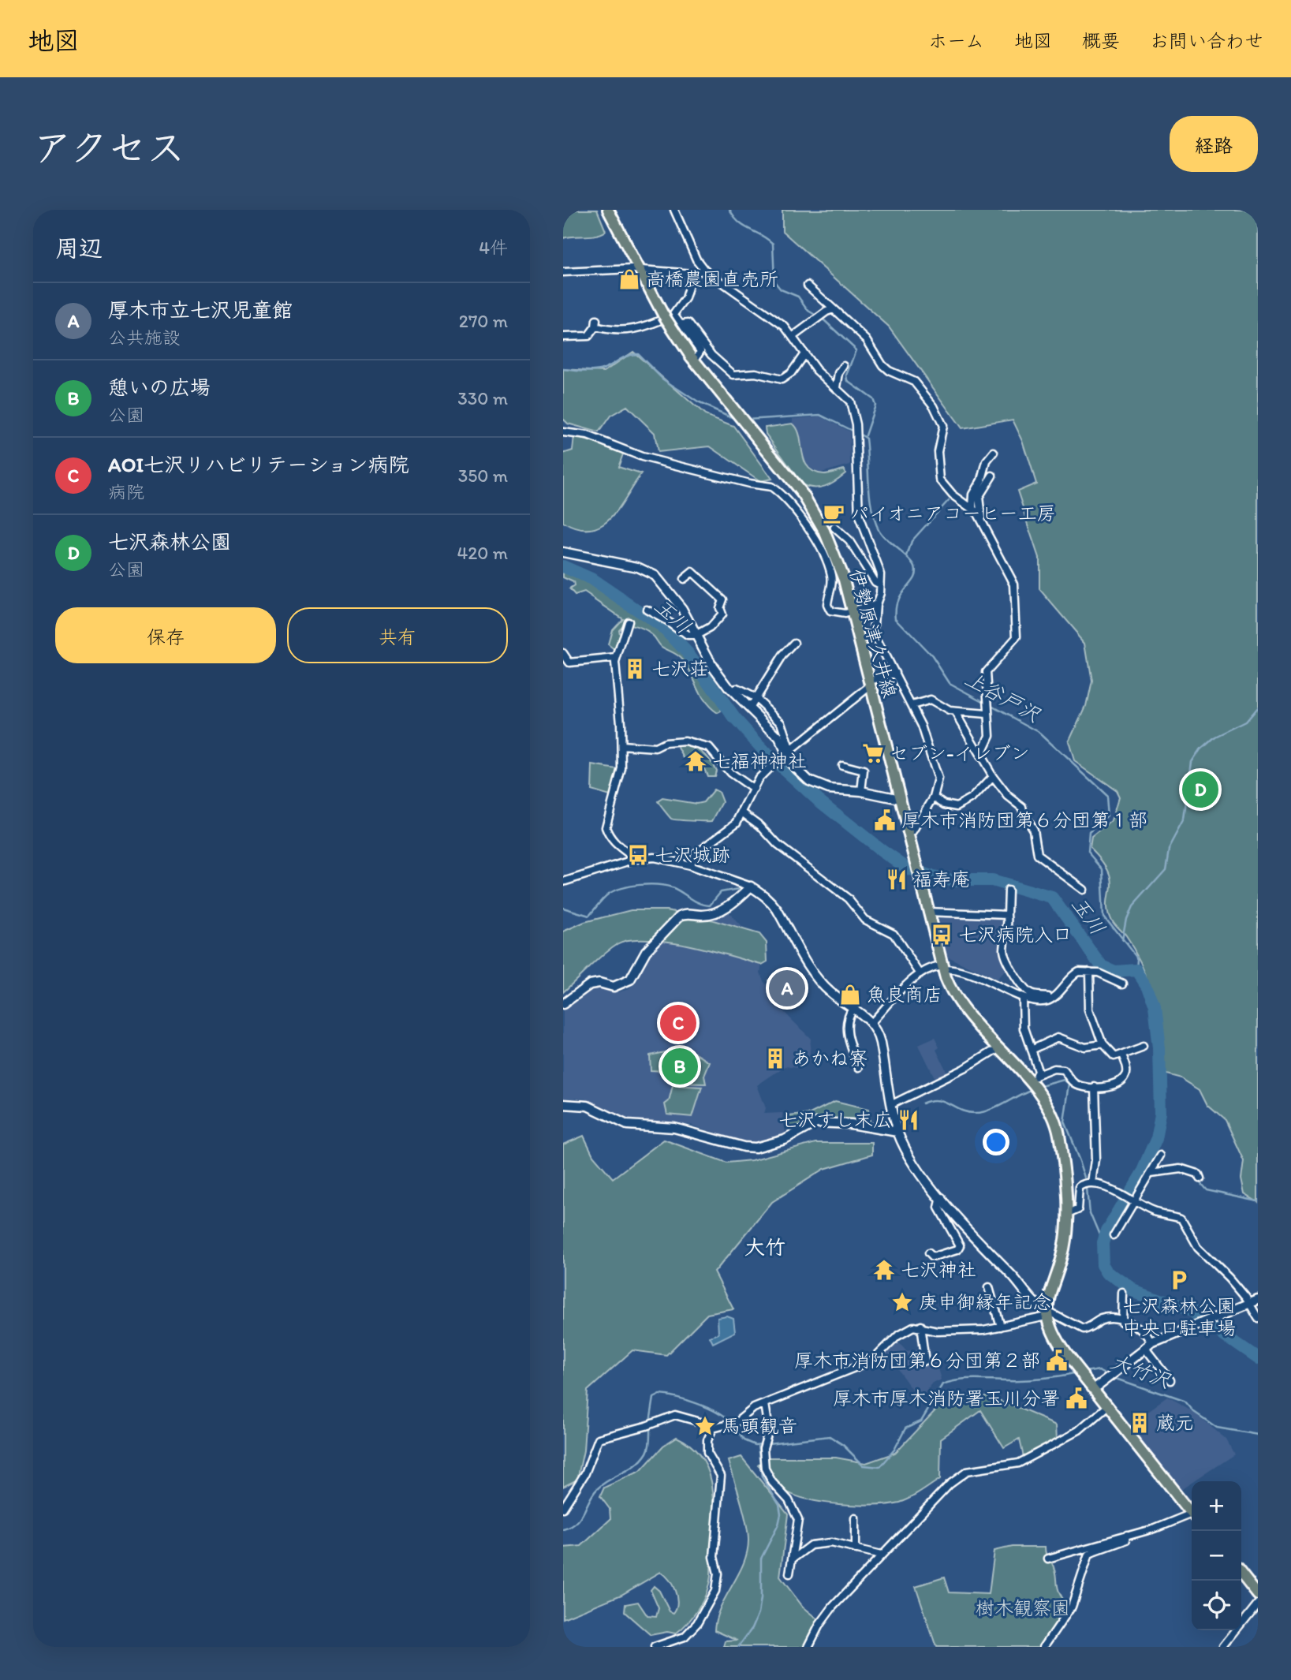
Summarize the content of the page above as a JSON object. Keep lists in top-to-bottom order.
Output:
{
  "streets": {
    "main road": ["伊勢原津久井線"]
  },
  "districts": ["大竹"],
  "water": ["玉川", "上谷戸沢", "大竹沢"],
  "parks": ["樹木観察園"],
  "places": {
    "shop": ["高橋農園直売所", "魚良商店"],
    "cafe": ["パイオニアコーヒー工房"],
    "building": ["七沢荘", "あかね寮", "蔵元"],
    "supermarket": ["セブン-イレブン"],
    "temple": ["七福神神社", "七沢神社"],
    "public building": ["厚木市消防団第６分団第１部", "厚木市消防団第６分団第２部", "厚木市厚木消防署玉川分署"],
    "bus stop": ["七沢城跡", "七沢病院入口"],
    "restaurant": ["福寿庵", "七沢すし末広"],
    "parking": ["七沢森林公園 中央口駐車場"],
    "place": ["庚申御縁年記念", "馬頭観音"]
  },
  "page": {
    "header": "地図",
    "nav": [
      "ホーム",
      "地図",
      "概要",
      "お問い合わせ"
    ],
    "title": "アクセス",
    "buttons": [
      "経路",
      ["保存", "共有"]
    ],
    "heading": ["周辺", "4件"],
    "list": [
      {
        "mark": "A",
        "name": "厚木市立七沢児童館",
        "note": "公共施設",
        "value": "270 m"
      },
      {
        "mark": "B",
        "name": "憩いの広場",
        "note": "公園",
        "value": "330 m"
      },
      {
        "mark": "C",
        "name": "AOI七沢リハビリテーション病院",
        "note": "病院",
        "value": "350 m"
      },
      {
        "mark": "D",
        "name": "七沢森林公園",
        "note": "公園",
        "value": "420 m"
      }
    ],
    "pins": [
      "D",
      "A",
      "C",
      "B"
    ],
    "map_buttons": ["+", "−"]
  }
}
